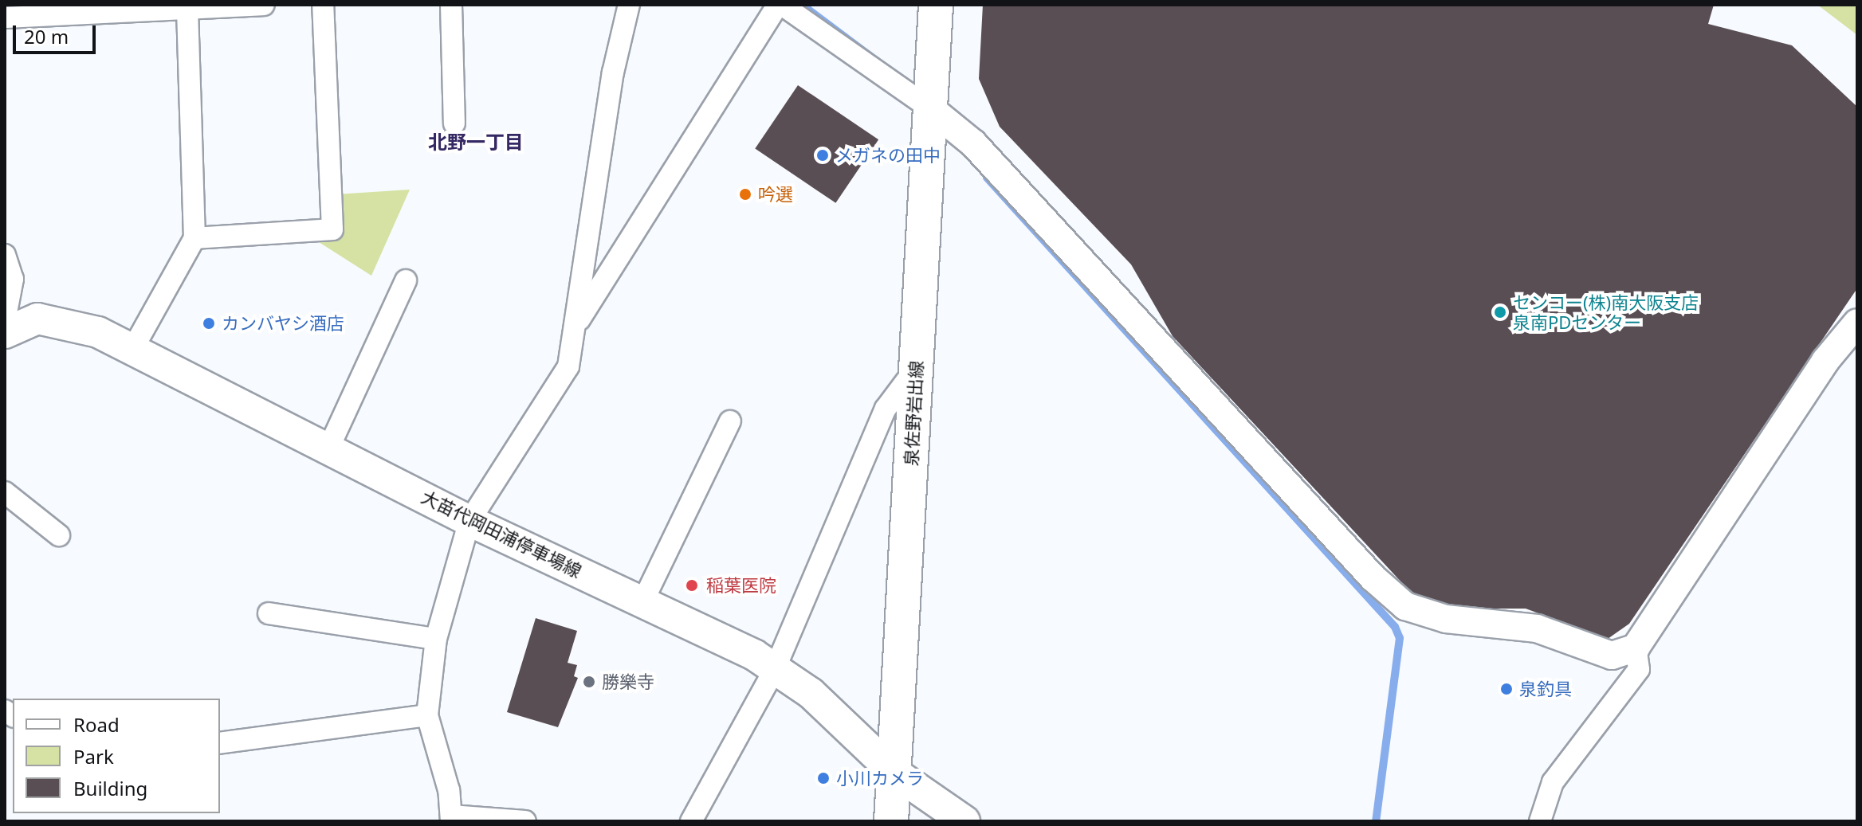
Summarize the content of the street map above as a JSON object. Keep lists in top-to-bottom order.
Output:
{
  "streets": {
    "main road": ["泉佐野岩出線", "大苗代岡田浦停車場線"]
  },
  "crossings": [
    ["泉佐野岩出線", "大苗代岡田浦停車場線"]
  ],
  "districts": ["北野一丁目"],
  "places": [
    "メガネの田中",
    "吟選",
    "センコー(株)南大阪支店 泉南PDセンター",
    "カンバヤシ酒店",
    "稲葉医院",
    "勝樂寺",
    "泉釣具",
    "小川カメラ"
  ],
  "legend": ["Road", "Park", "Building"],
  "scale_bar": "20 m"
}
